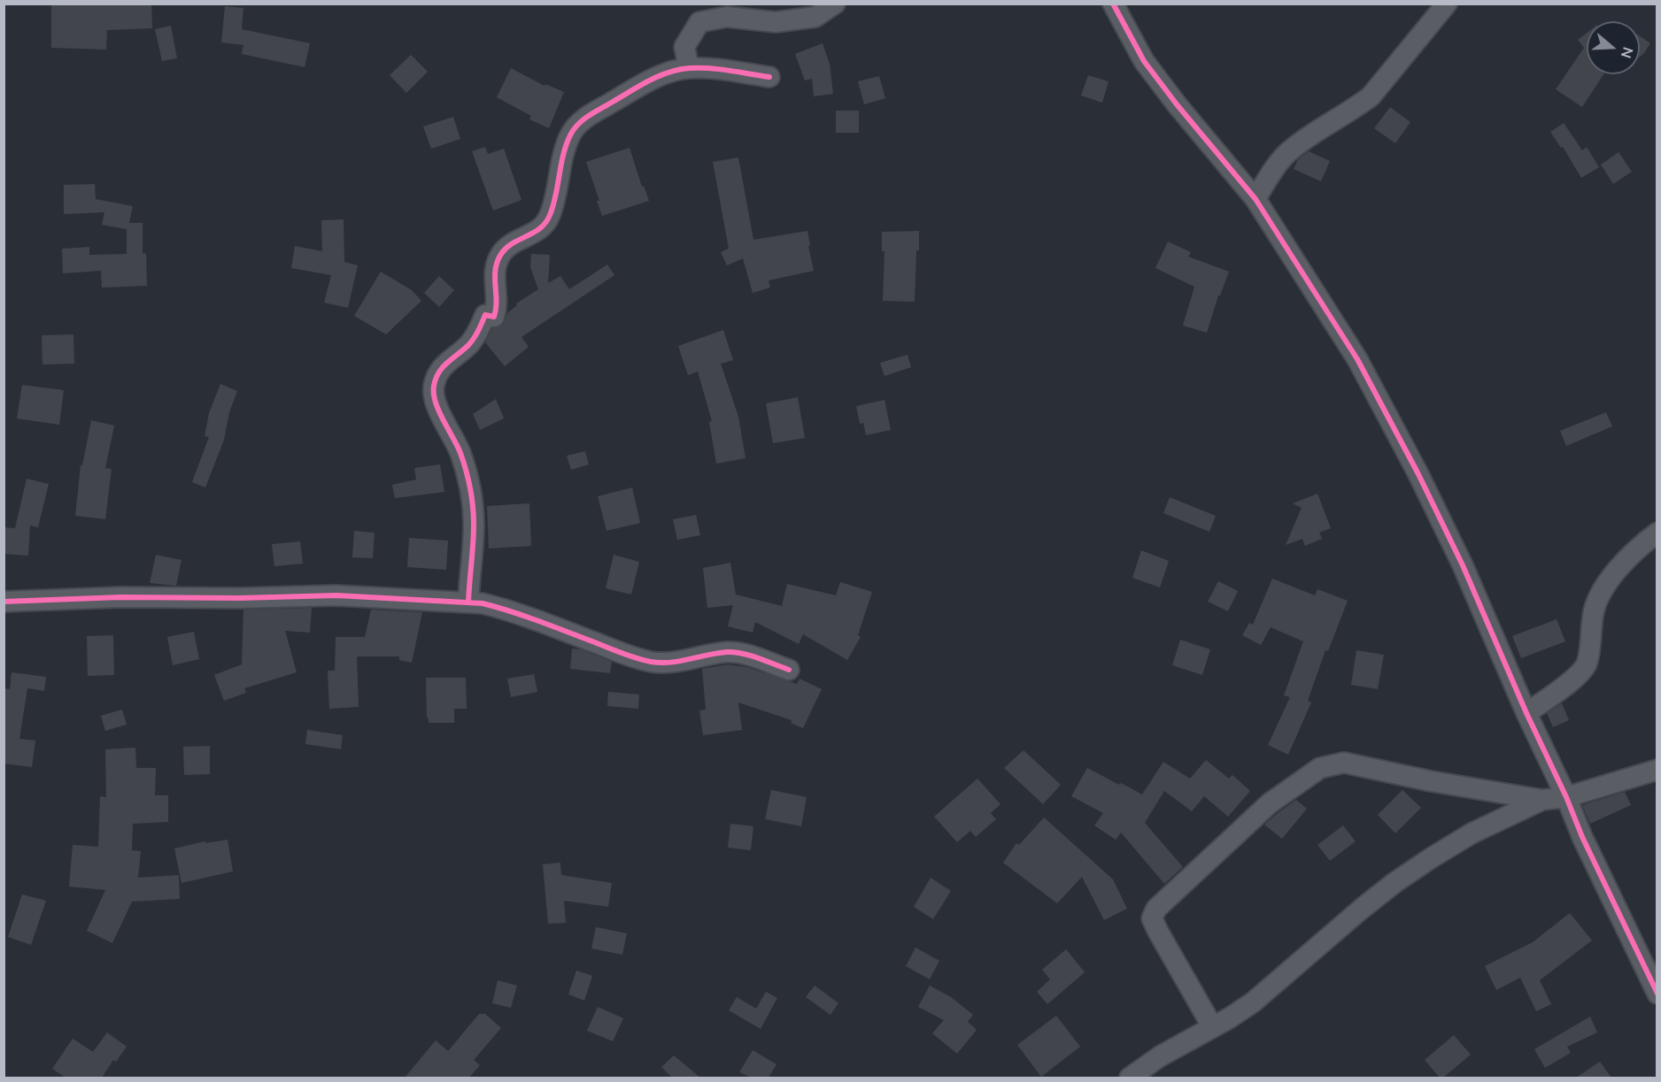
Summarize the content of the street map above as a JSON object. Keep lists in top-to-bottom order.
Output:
{
  "north": "right"
}
